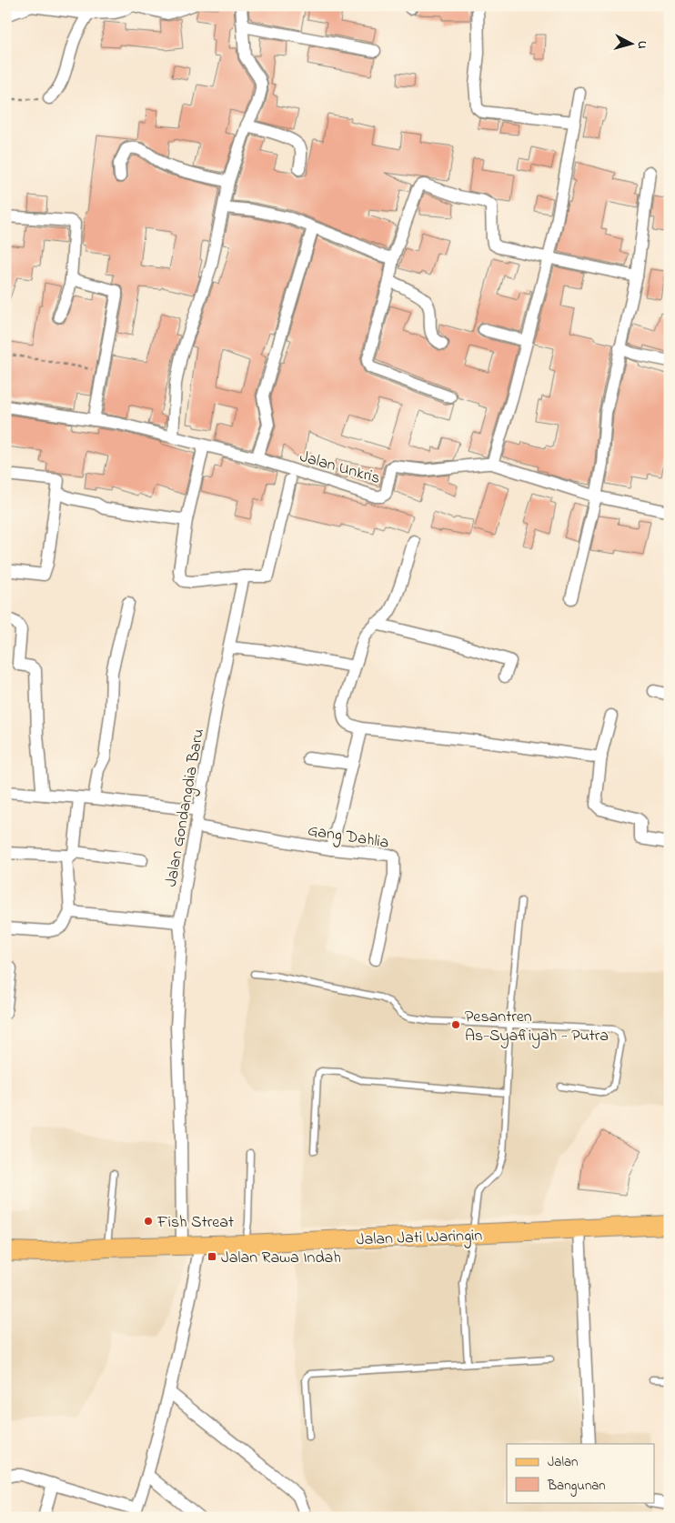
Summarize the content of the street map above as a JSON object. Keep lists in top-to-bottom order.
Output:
{
  "streets": {
    "main road": ["Jalan Jati Waringin"],
    "street": ["Jalan Unkris", "Jalan Gondangdia Baru", "Gang Dahlia"]
  },
  "crossings": [
    ["Jalan Gondangdia Baru", "Gang Dahlia"],
    ["Jalan Gondangdia Baru", "Jalan Jati Waringin"]
  ],
  "places": {
    "other": ["Pesantren As-Syafiiyah - Putra", "Fish Streat"],
    "transit": ["Jalan Rawa Indah"]
  },
  "legend": ["Jalan", "Bangunan"],
  "north": "right"
}
